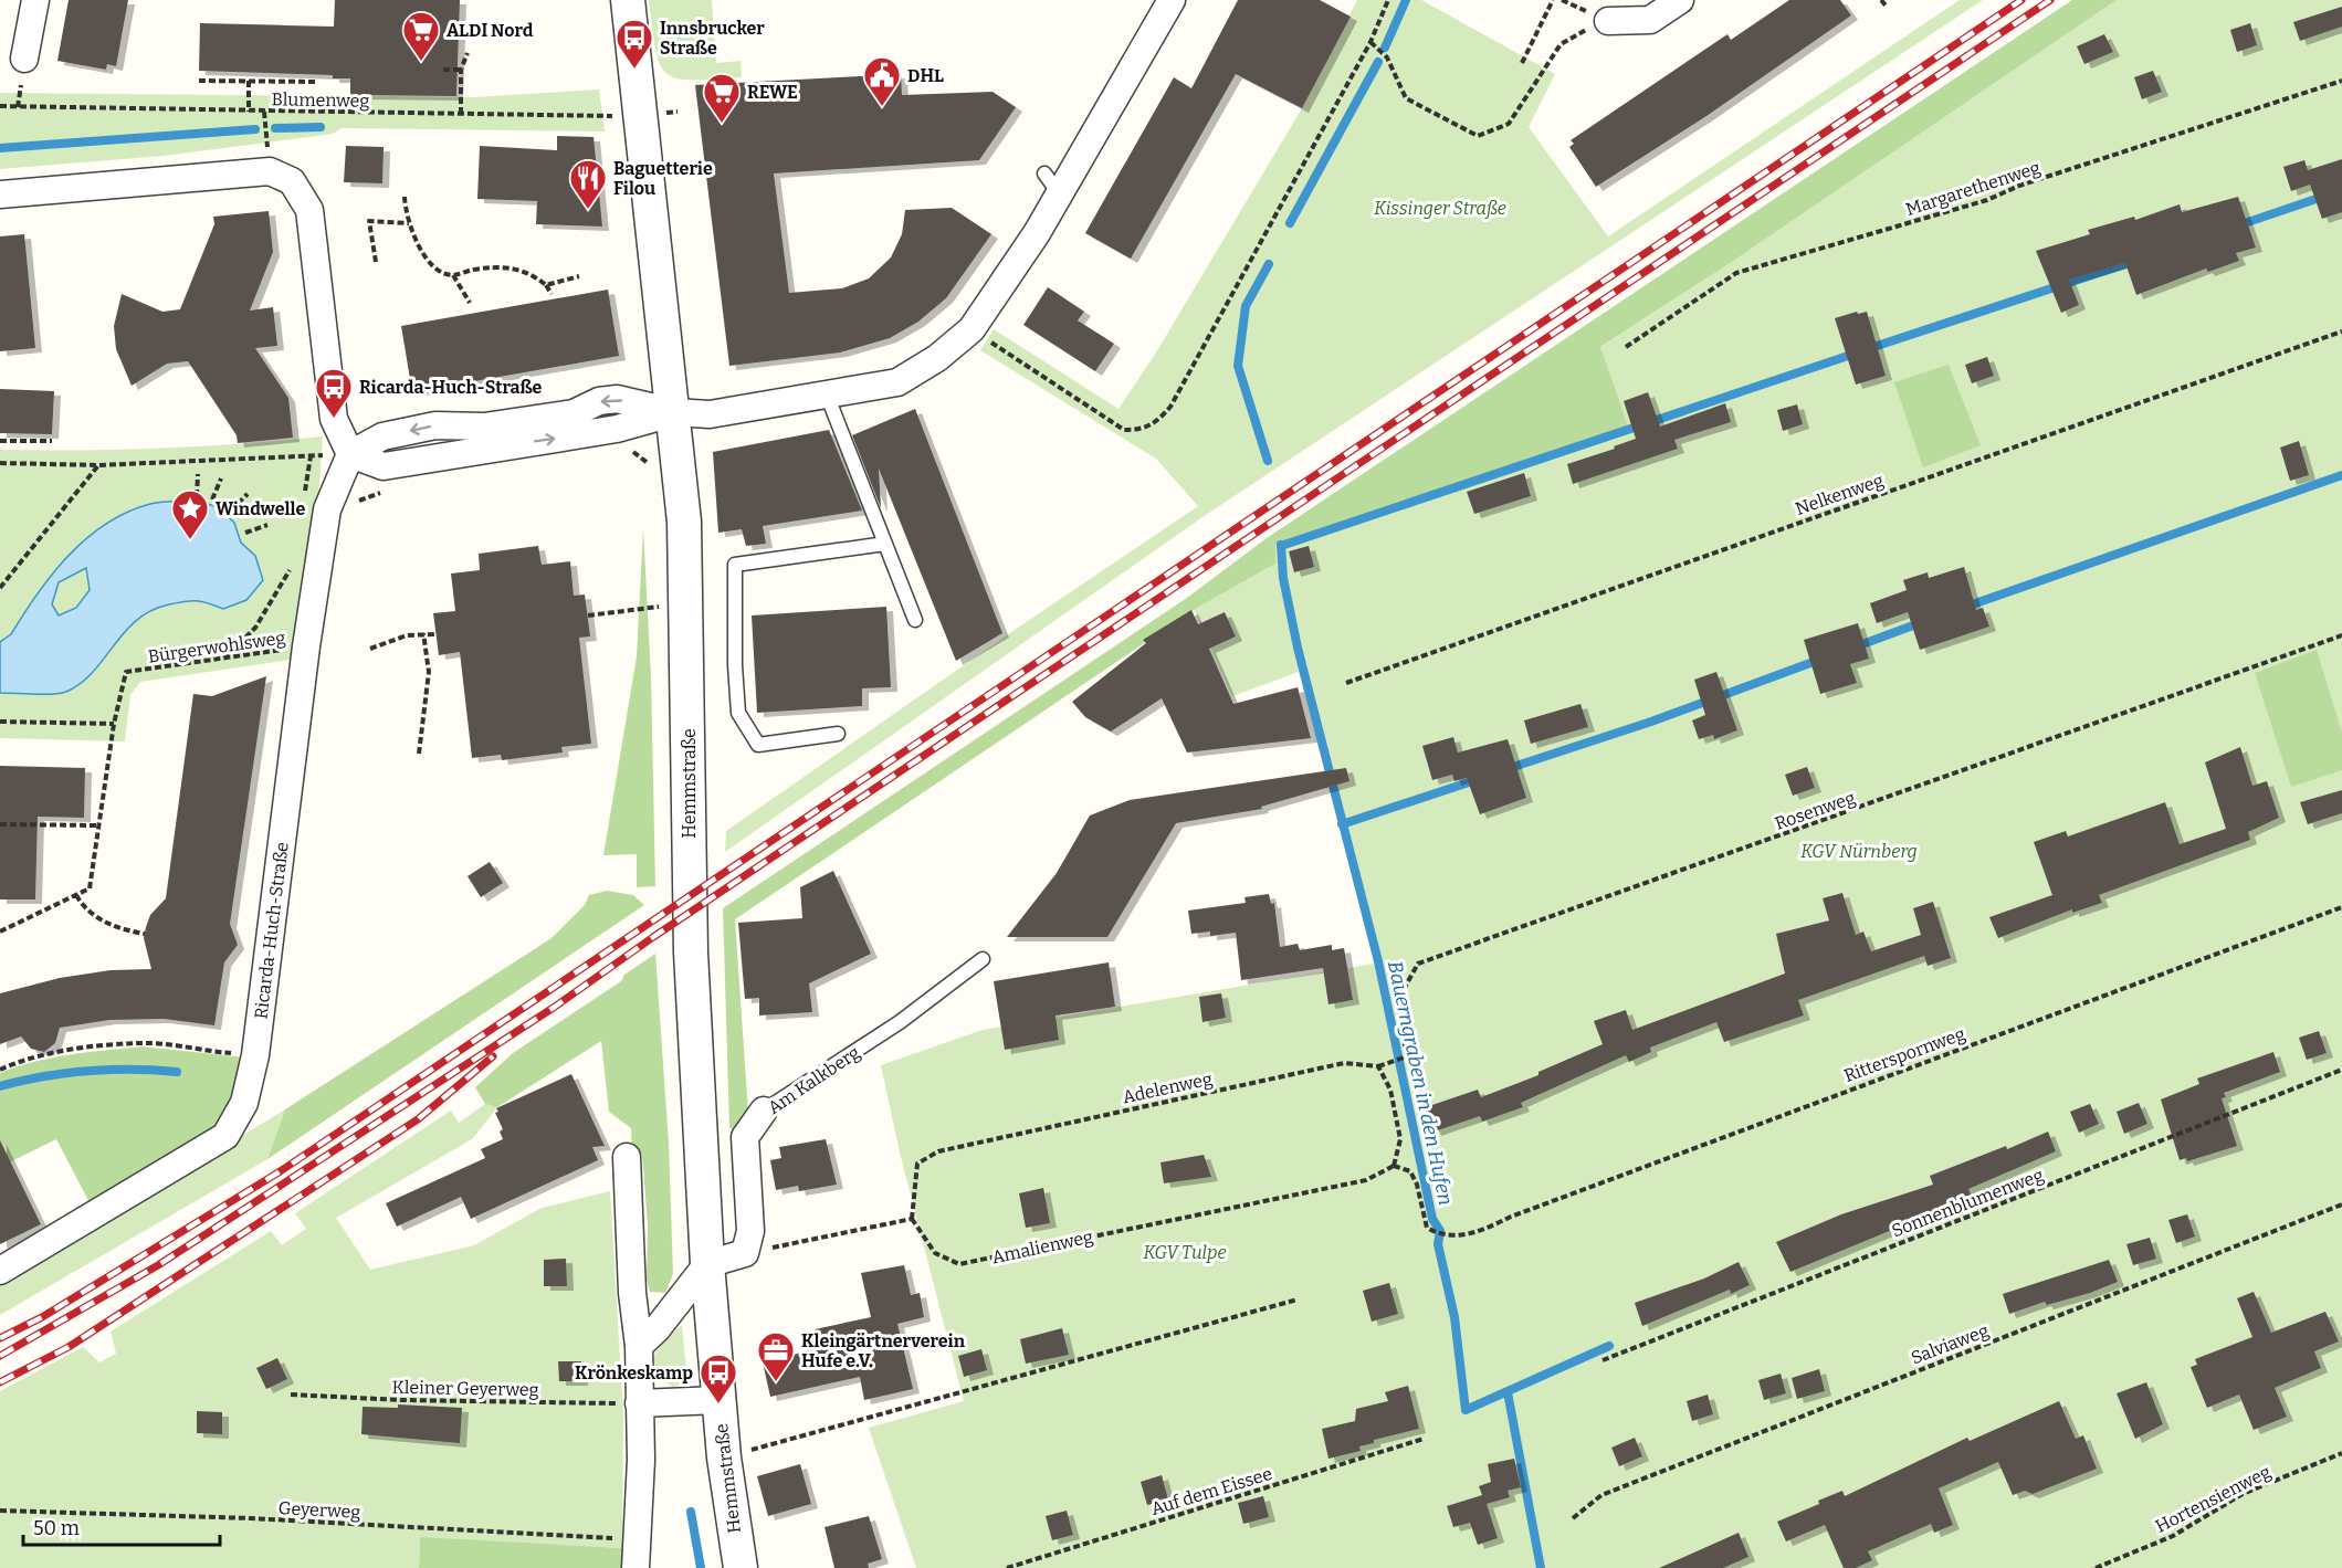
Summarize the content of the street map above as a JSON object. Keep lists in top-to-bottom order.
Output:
{
  "streets": {
    "street": ["Hemmstraße", "Ricarda-Huch-Straße", "Am Kalkberg"],
    "path": [
      "Blumenweg",
      "Margarethenweg",
      "Nelkenweg",
      "Bürgerwohlsweg",
      "Rosenweg",
      "Ritterspornweg",
      "Adelenweg",
      "Sonnenblumenweg",
      "Amalienweg",
      "Salviaweg",
      "Kleiner Geyerweg",
      "Auf dem Eissee",
      "Hortensienweg",
      "Geyerweg"
    ]
  },
  "crossings": [
    ["Blumenweg", "Hemmstraße"],
    ["Bürgerwohlsweg", "Ricarda-Huch-Straße"],
    ["Rosenweg", "Adelenweg"],
    ["Ritterspornweg", "Amalienweg"],
    ["Adelenweg", "Amalienweg"]
  ],
  "water": ["Bauerngraben in den Hufen"],
  "parks": ["Kissinger Straße", "KGV Nürnberg", "KGV Tulpe"],
  "places": {
    "supermarket": ["ALDI Nord", "REWE"],
    "bus stop": ["Innsbrucker Straße", "Ricarda-Huch-Straße", "Krönkeskamp"],
    "public building": ["DHL"],
    "restaurant": ["Baguetterie Filou"],
    "place": ["Windwelle"],
    "office": ["Kleingärtnerverein Hufe e.V."]
  },
  "scale_bar": "50 m"
}
